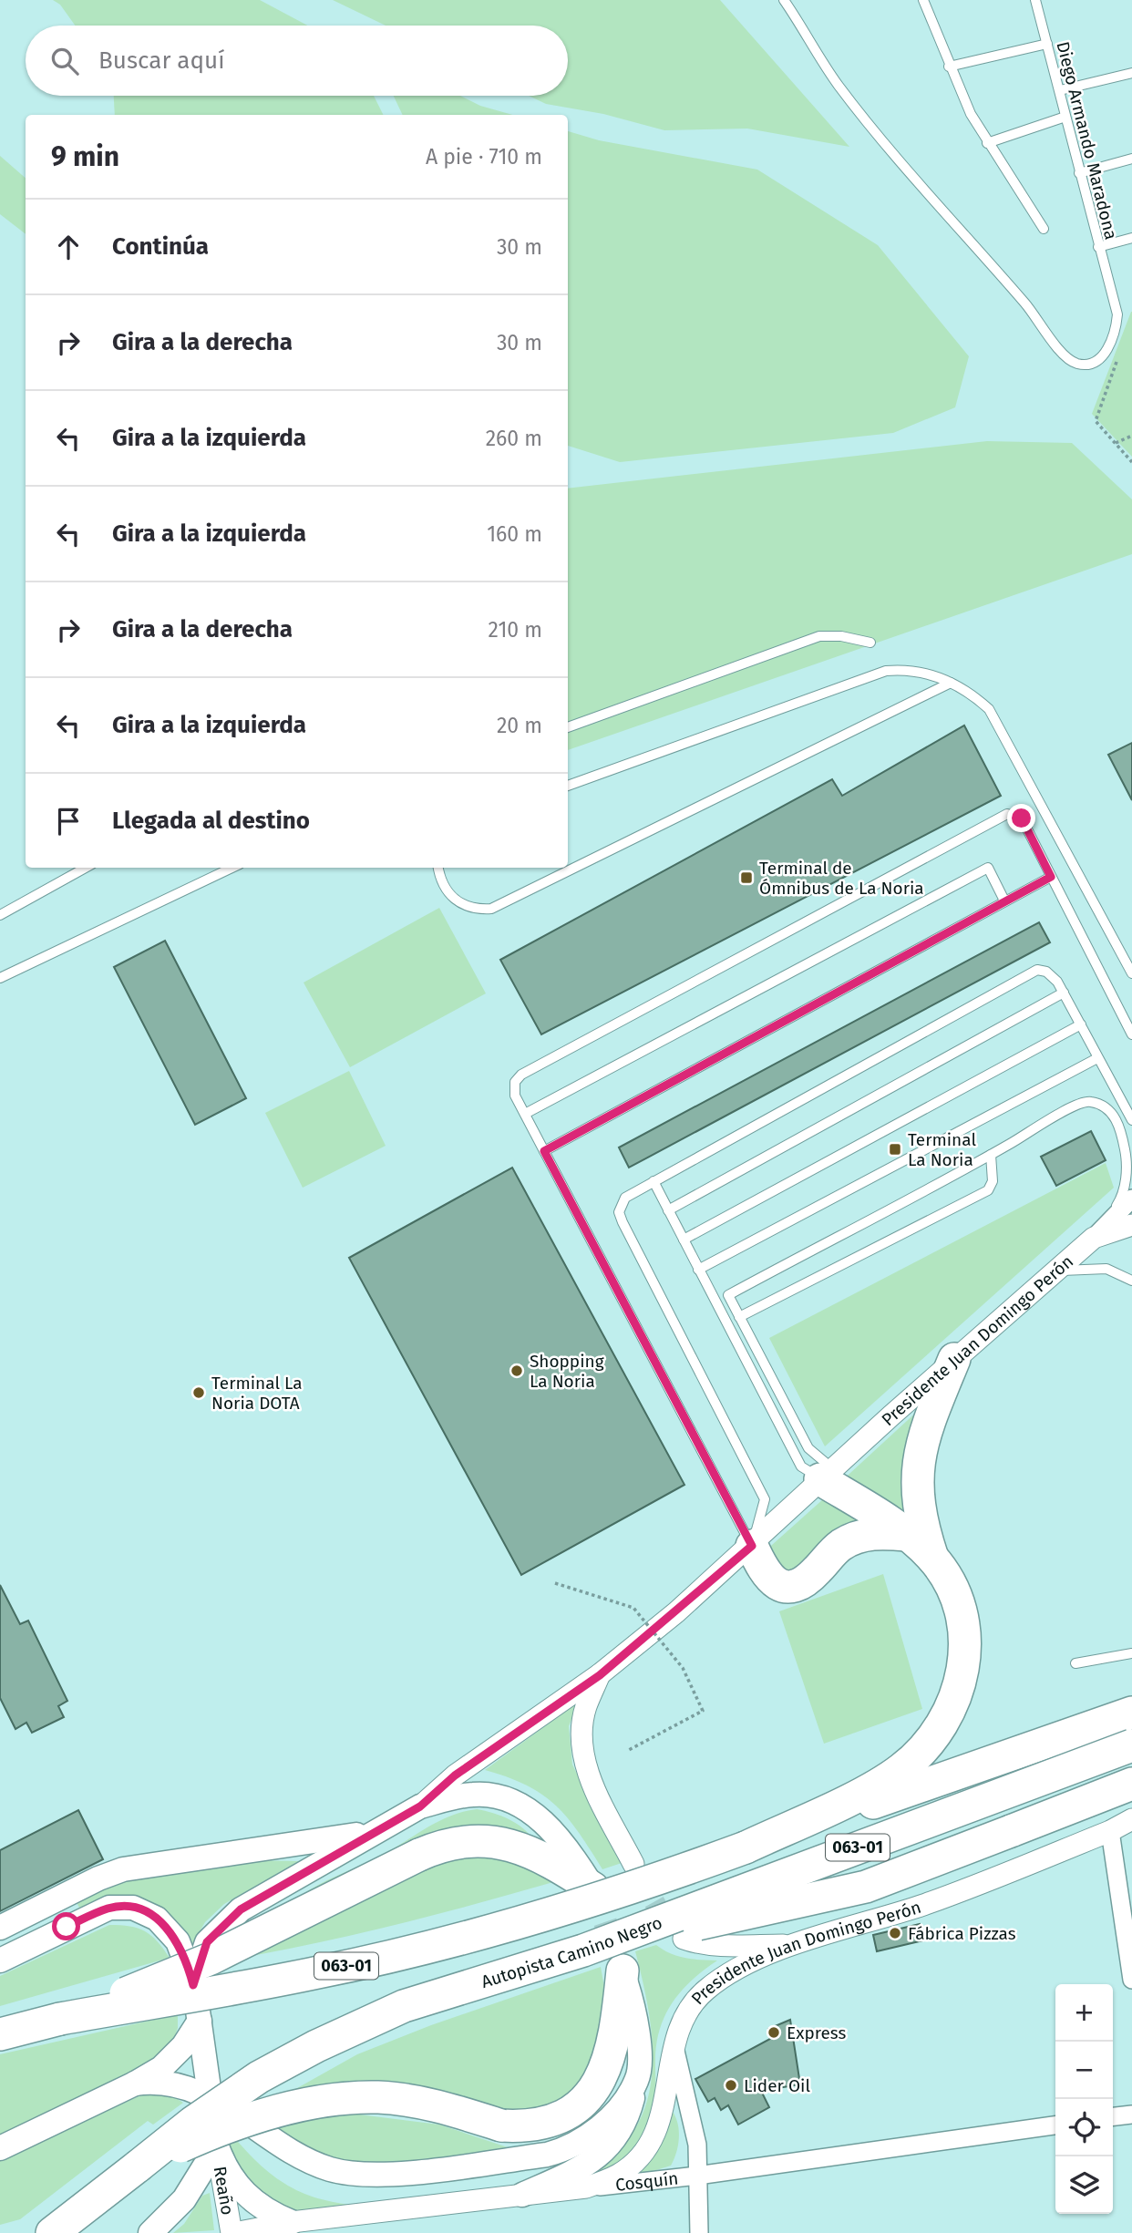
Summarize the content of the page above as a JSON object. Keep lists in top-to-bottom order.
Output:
{
  "streets": {
    "highway": ["063-01", "Autopista Camino Negro"],
    "street": ["Presidente Juan Domingo Perón", "Cosquín", "Reaño"],
    "lane": ["Diego Armando Maradona"]
  },
  "crossings": [
    ["Presidente Juan Domingo Perón", "Cosquín"],
    ["Cosquín", "Reaño"]
  ],
  "places": {
    "transit": ["Terminal de Ómnibus de La Noria", "Terminal La Noria"],
    "other": [
      "Shopping La Noria",
      "Terminal La Noria DOTA",
      "Fábrica Pizzas",
      "Express",
      "Lider Oil"
    ]
  },
  "page": {
    "search": "Buscar aquí",
    "heading": ["9 min", "A pie · 710 m"],
    "list": [
      ["Continúa", "30 m"],
      ["Gira a la derecha", "30 m"],
      ["Gira a la izquierda", "260 m"],
      ["Gira a la izquierda", "160 m"],
      ["Gira a la derecha", "210 m"],
      ["Gira a la izquierda", "20 m"],
      "Llegada al destino"
    ],
    "map_buttons": ["+", "−"]
  }
}
